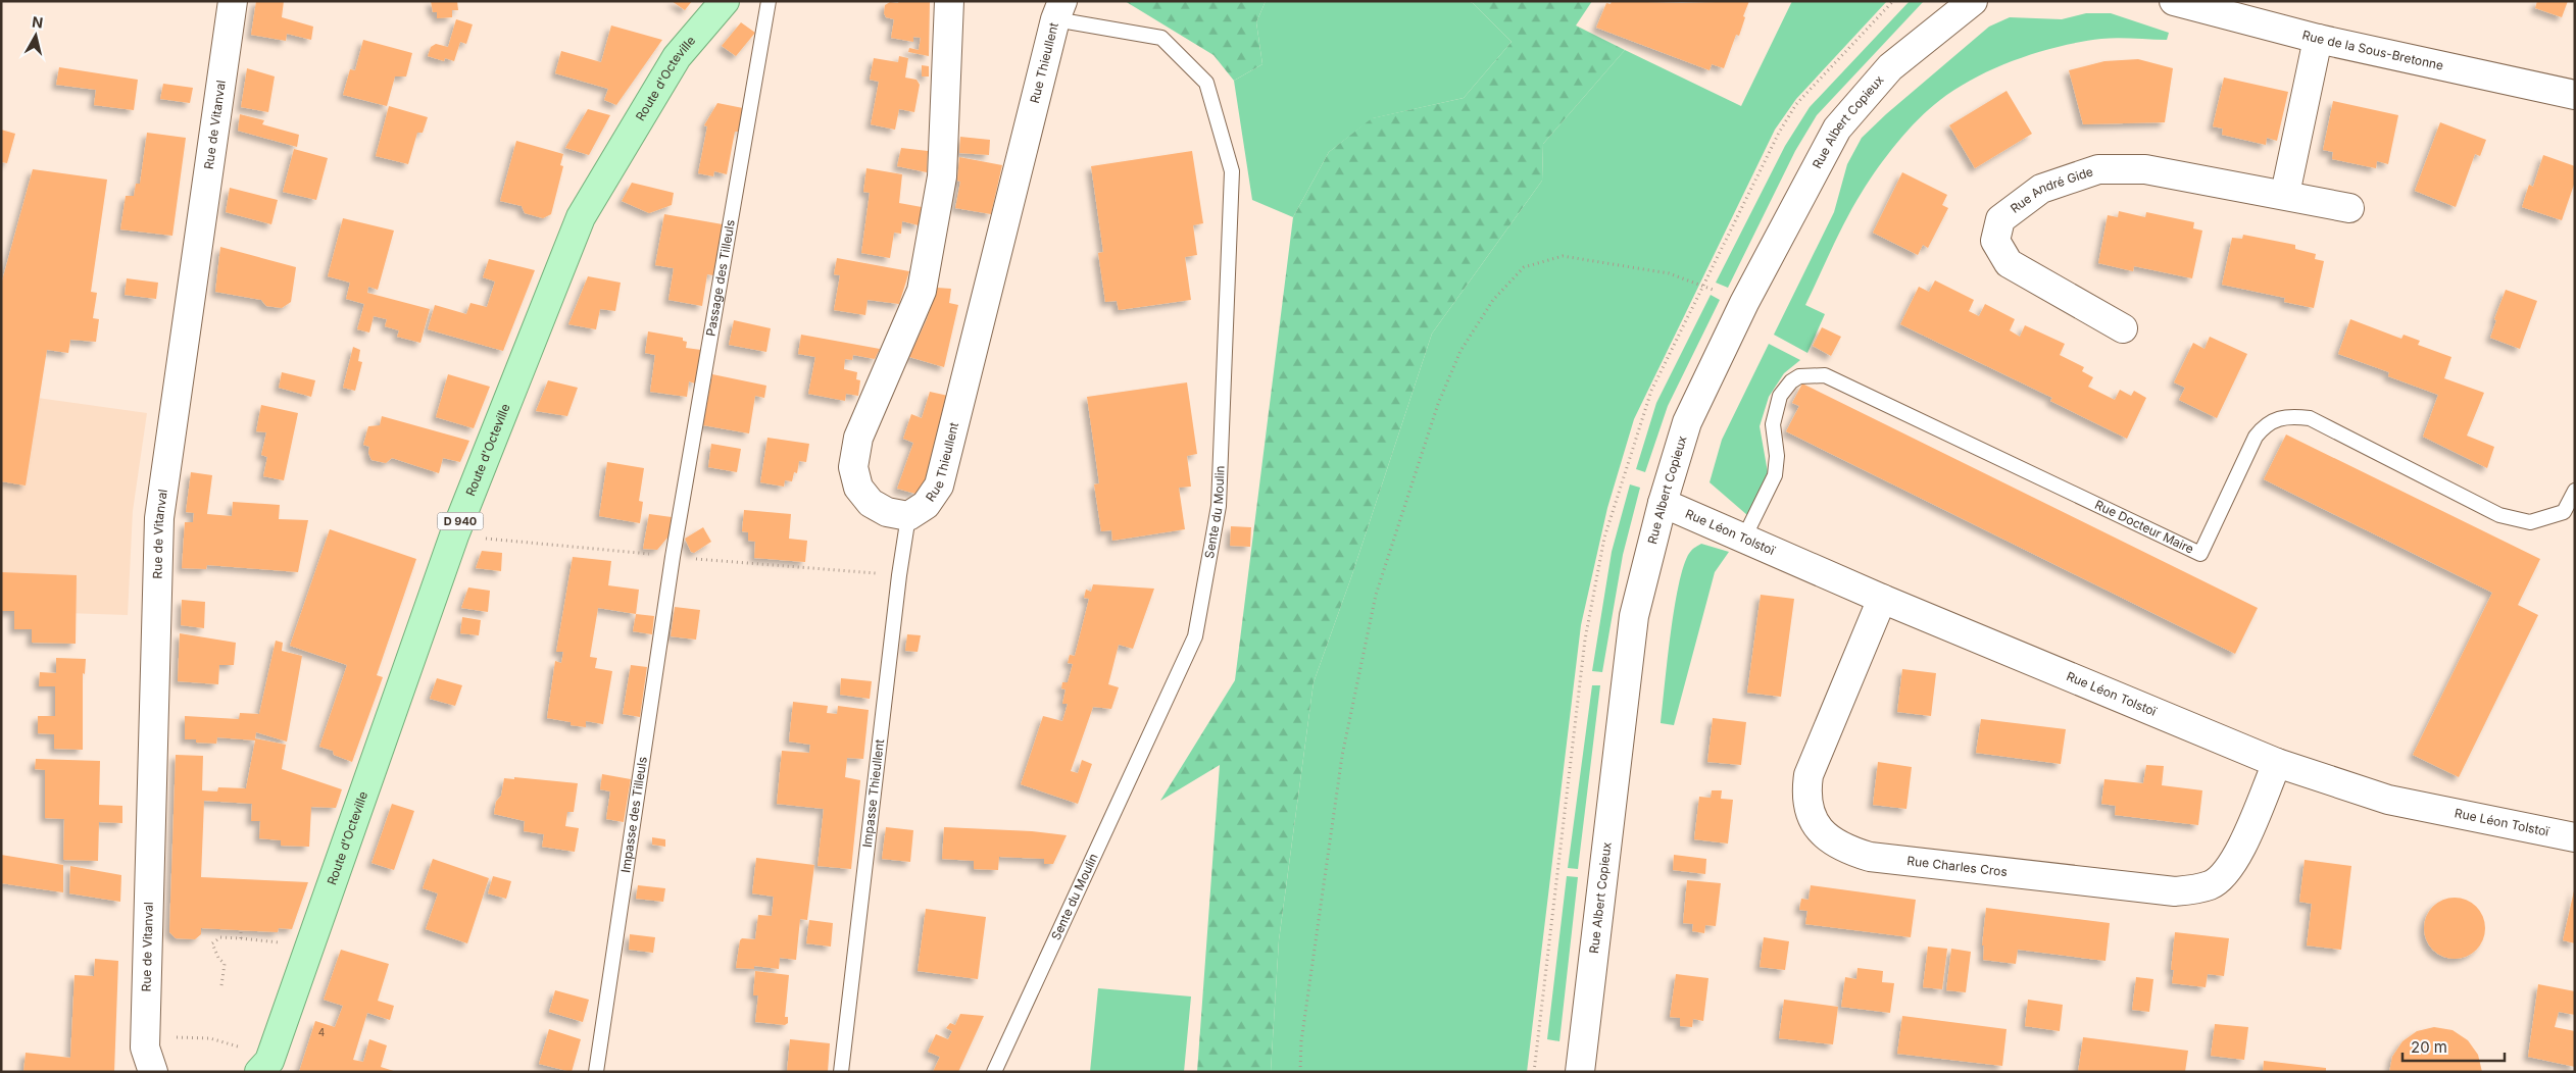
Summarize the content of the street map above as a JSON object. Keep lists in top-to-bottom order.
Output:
{
  "streets": {
    "main road": ["Route d'Octeville", "D 940"],
    "street": [
      "Rue de la Sous-Bretonne",
      "Rue Thieullent",
      "Rue Albert Copieux",
      "Rue de Vitanval",
      "Rue André Gide",
      "Rue Léon Tolstoï",
      "Rue Charles Cros"
    ],
    "lane": [
      "Passage des Tilleuls",
      "Sente du Moulin",
      "Rue Docteur Maire",
      "Impasse Thieullent",
      "Impasse des Tilleuls"
    ]
  },
  "crossings": [
    ["Rue Thieullent", "Sente du Moulin"],
    ["Rue Thieullent", "Impasse Thieullent"],
    ["Rue Albert Copieux", "Rue Léon Tolstoï"],
    ["Passage des Tilleuls", "Impasse des Tilleuls"],
    ["Rue Docteur Maire", "Rue Léon Tolstoï"],
    ["Rue Léon Tolstoï", "Rue Charles Cros"]
  ],
  "house_numbers": ["4"],
  "scale_bar": "20 m",
  "north": "top"
}
